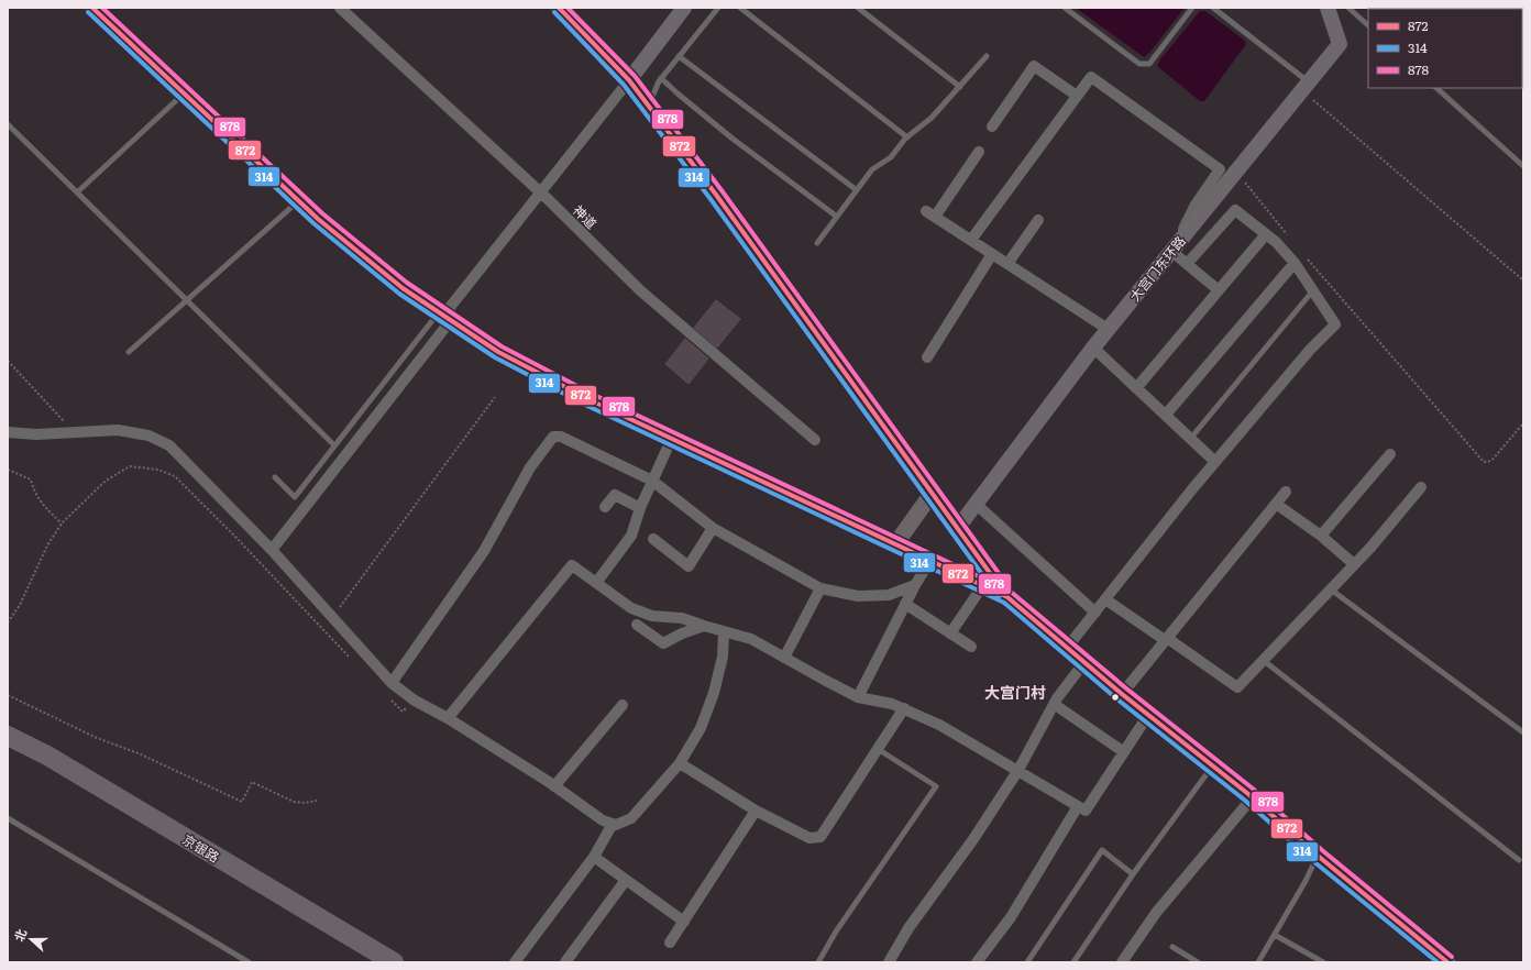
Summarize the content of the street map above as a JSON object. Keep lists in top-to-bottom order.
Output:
{
  "streets": {
    "highway": ["京银路"],
    "street": ["神道", "大宫门东环路"]
  },
  "districts": ["大宫门村"],
  "lines": ["transit line 872", "transit line 878", "transit line 314"],
  "legend": ["872", "314", "878"],
  "north": "left"
}
